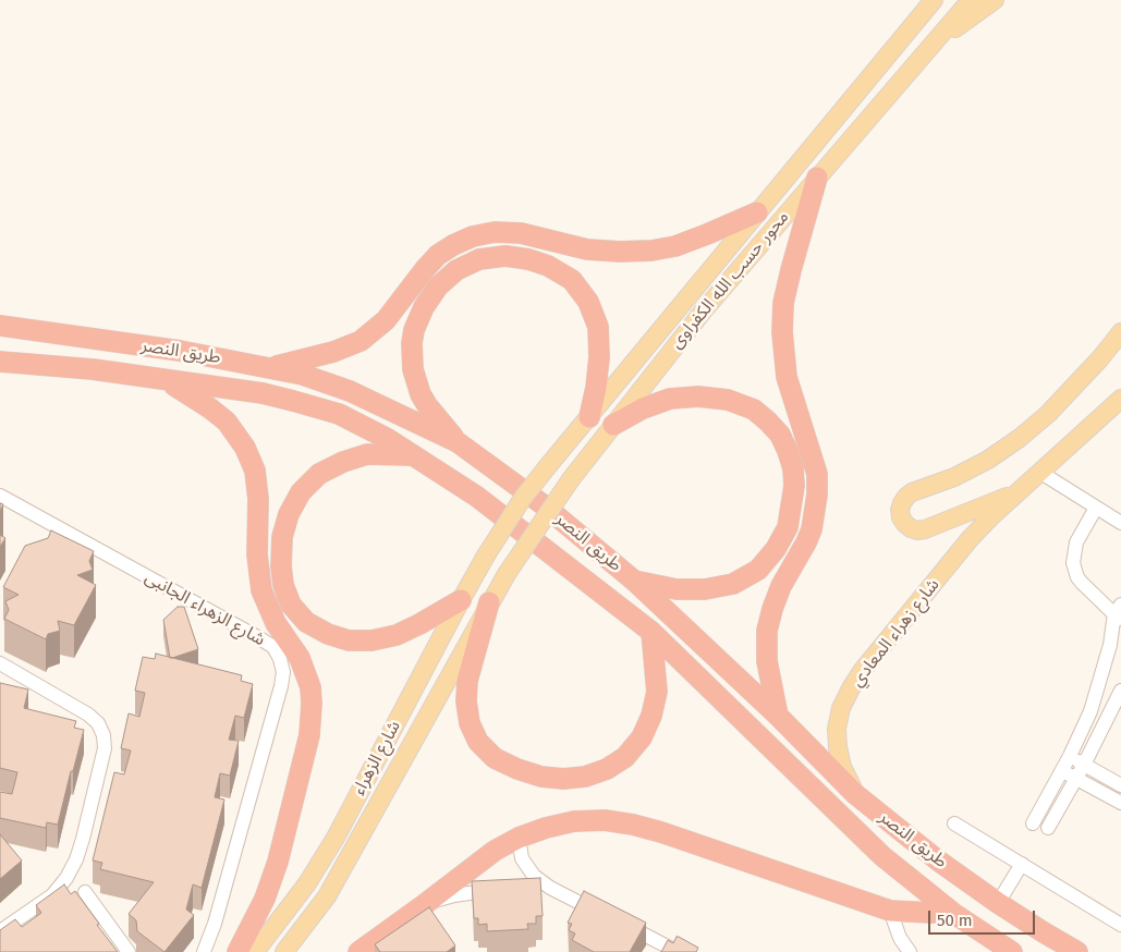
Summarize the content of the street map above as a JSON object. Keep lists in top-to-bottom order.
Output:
{
  "streets": {
    "highway": ["طريق النصر"],
    "main road": ["محور حسب الله الكفراوى", "شارع زهراء المعادي", "شارع الزهراء"],
    "street": ["شارع الزهراء الجانبى"]
  },
  "crossings": [
    ["محور حسب الله الكفراوى", "شارع الزهراء"],
    ["طريق النصر", "شارع زهراء المعادي"]
  ],
  "scale_bar": "50 m"
}
